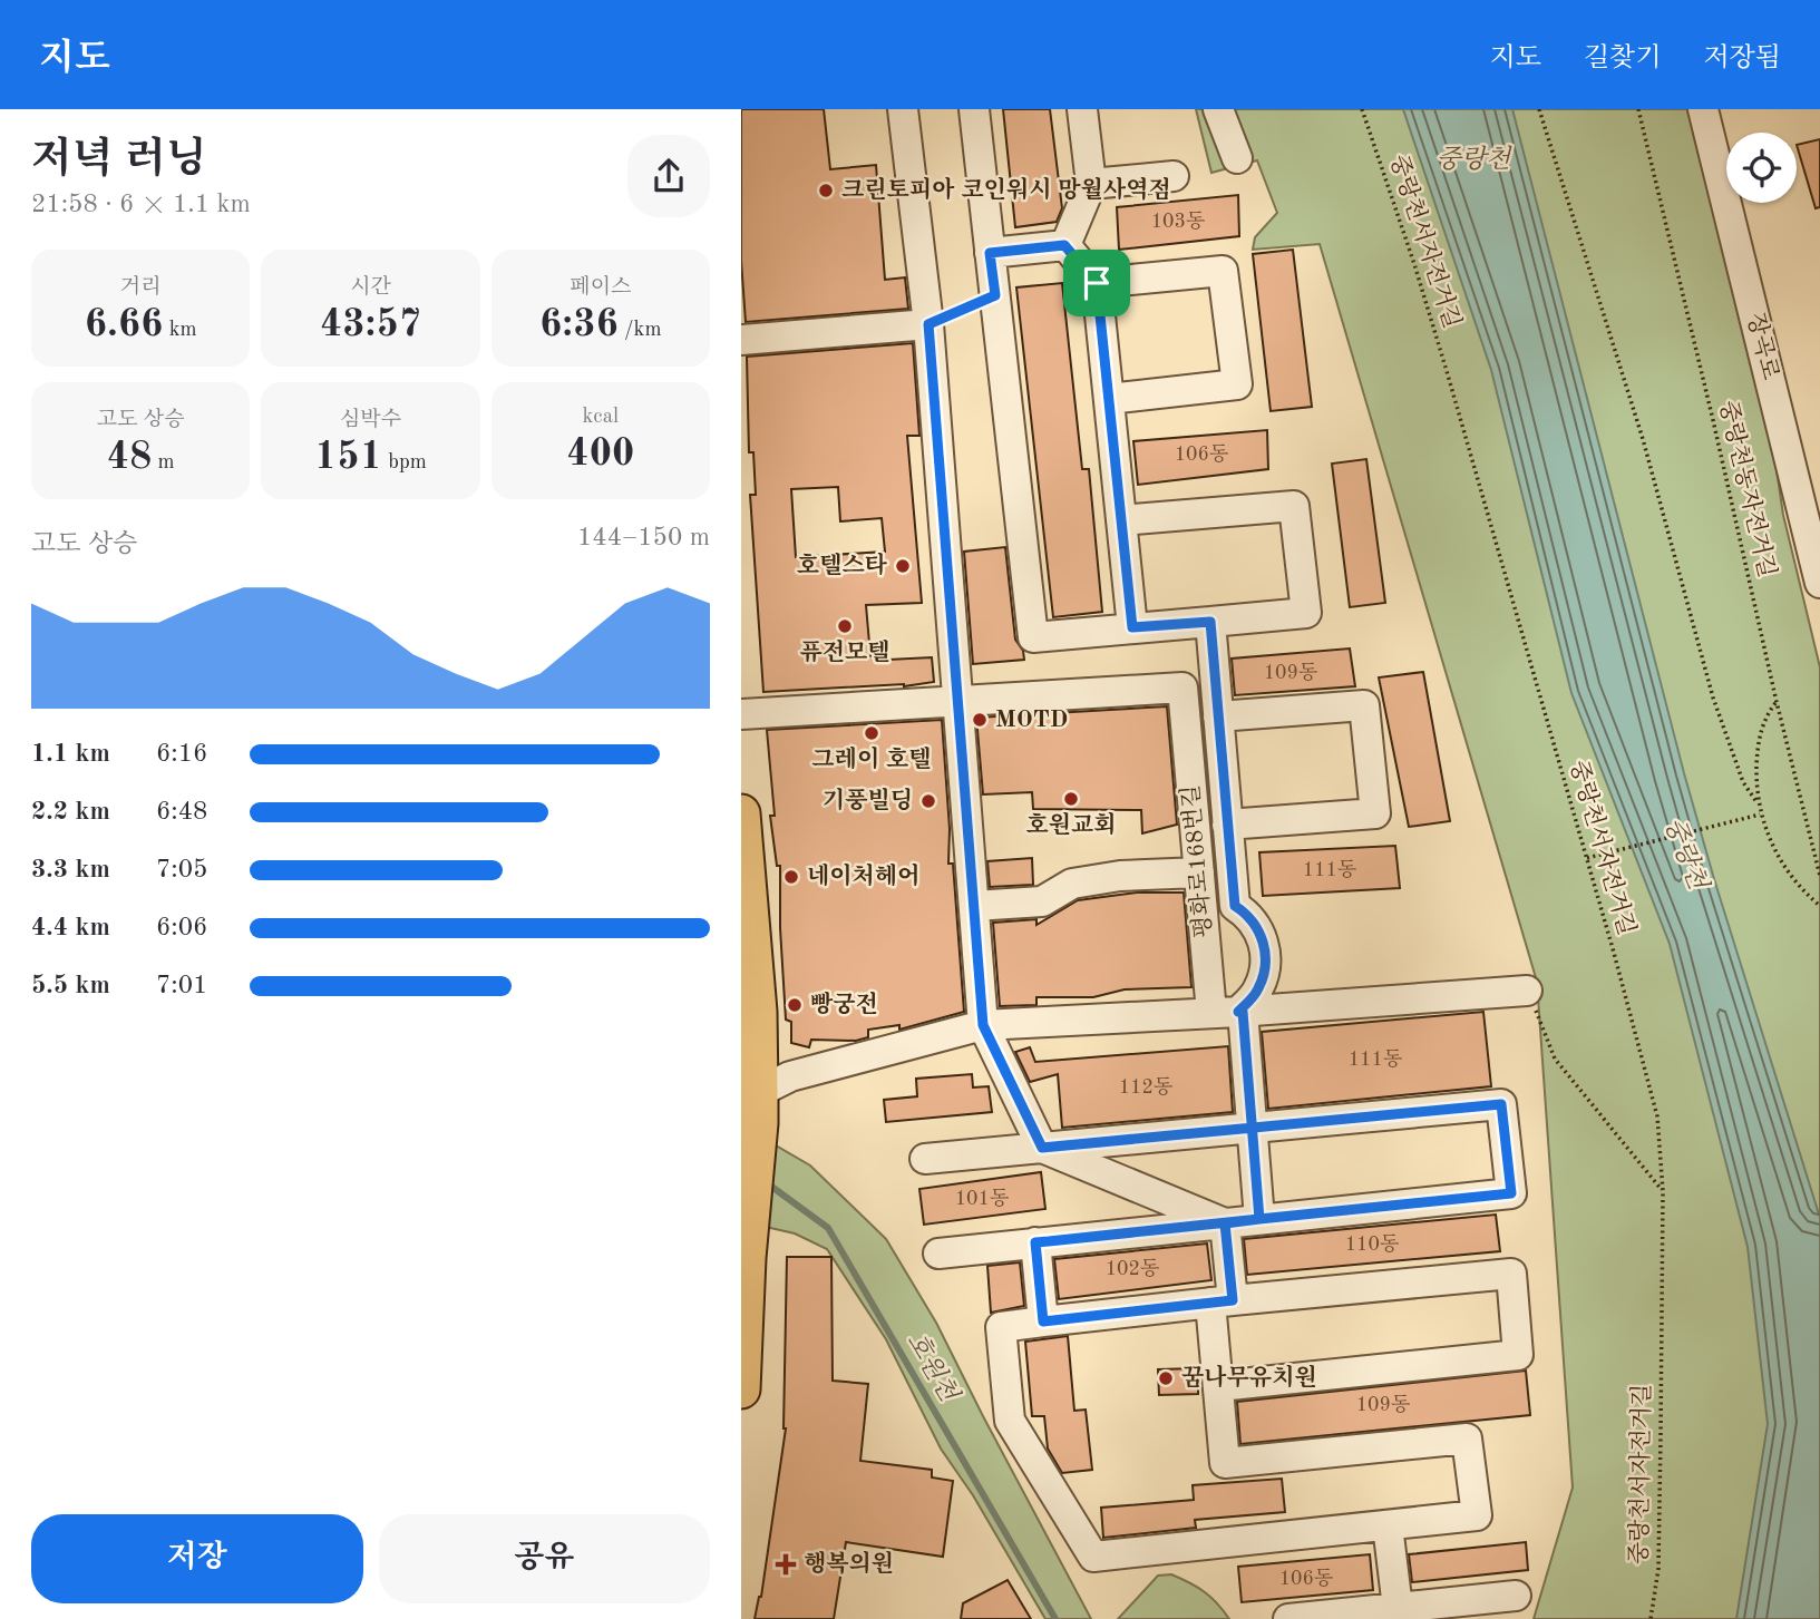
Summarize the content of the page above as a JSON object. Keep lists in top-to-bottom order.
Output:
{
  "streets": {
    "street": ["장곡로", "평화로168번길"],
    "path": ["중랑천서자전거길", "중랑천동자전거길"]
  },
  "water": ["중랑천", "호원천"],
  "places": {
    "other": [
      "크린토피아 코인워시 망월사역점",
      "호텔스타",
      "퓨전모텔",
      "MOTD",
      "그레이 호텔",
      "호원교회",
      "기풍빌딩",
      "네이처헤어",
      "빵궁전",
      "꿈나무유치원"
    ],
    "health": ["행복의원"]
  },
  "house_numbers": [
    "103동",
    "106동",
    "109동",
    "111동",
    "111동",
    "112동",
    "101동",
    "110동",
    "102동",
    "109동",
    "106동"
  ],
  "page": {
    "header": "지도",
    "nav": ["지도", "길찾기", "저장됨"],
    "heading": ["저녁 러닝", "21:58 · 6 × 1.1 km"],
    "stats": [
      ["거리", "6.66 km"],
      ["시간", "43:57"],
      ["페이스", "6:36 /km"],
      ["고도 상승", "48 m"],
      ["심박수", "151 bpm"],
      ["kcal", "400"]
    ],
    "chart": ["고도 상승", "144–150 m"],
    "list": [
      {
        "name": "1.1 km",
        "note": "6:16"
      },
      {
        "name": "2.2 km",
        "note": "6:48"
      },
      {
        "name": "3.3 km",
        "note": "7:05"
      },
      {
        "name": "4.4 km",
        "note": "6:06"
      },
      {
        "name": "5.5 km",
        "note": "7:01"
      }
    ],
    "buttons": ["저장", "공유"]
  }
}
